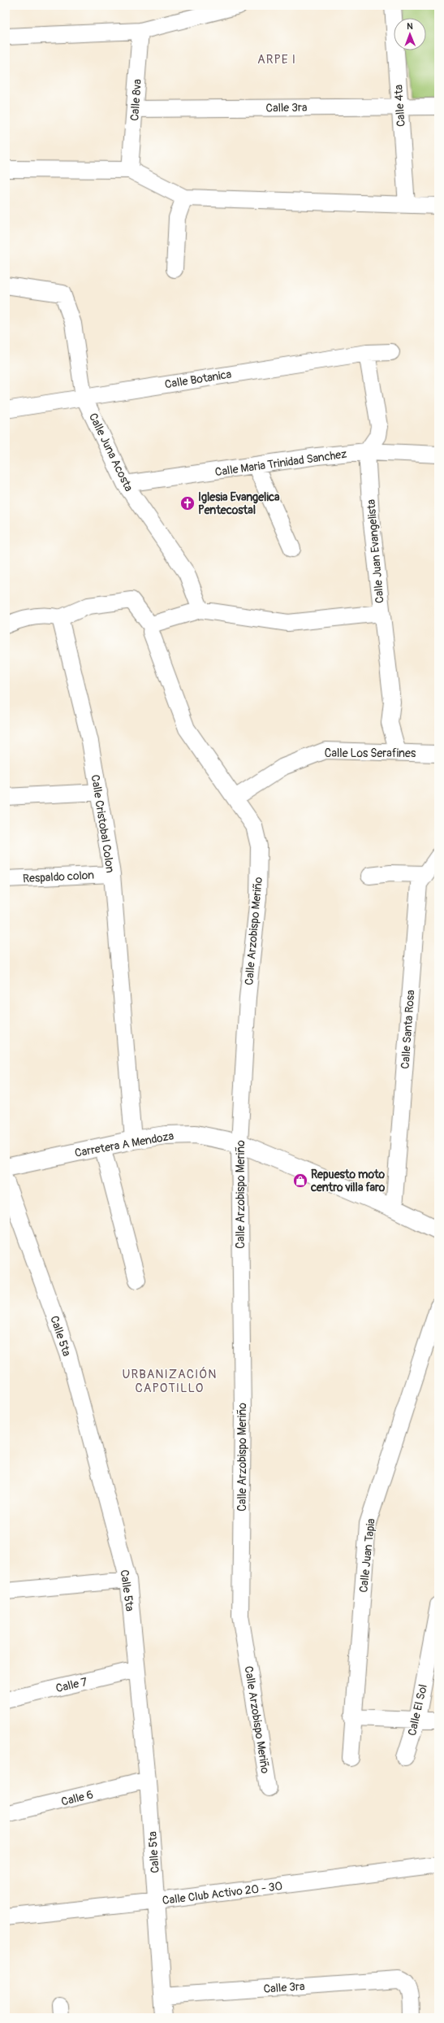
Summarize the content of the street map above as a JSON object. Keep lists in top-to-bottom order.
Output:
{
  "streets": {
    "street": [
      "Calle 8va",
      "Calle 4ta",
      "Calle 3ra",
      "Calle Botanica",
      "Calle Juna Acosta",
      "Calle Maria Trinidad Sanchez",
      "Calle Juan Evangelista",
      "Calle Los Serafines",
      "Calle Cristobal Colon",
      "Respaldo colon",
      "Calle Arzobispo Meriño",
      "Calle Santa Rosa",
      "Carretera A Mendoza",
      "Calle 5ta",
      "Calle Juan Tapia",
      "Calle 7",
      "Calle El Sol",
      "Calle 6",
      "Calle Club Activo 20 - 30"
    ]
  },
  "crossings": [
    ["Calle 8va", "Calle 3ra"],
    ["Calle 4ta", "Calle 3ra"],
    ["Calle 3ra", "Calle 5ta"],
    ["Calle Botanica", "Calle Juna Acosta"],
    ["Calle Juna Acosta", "Calle Maria Trinidad Sanchez"],
    ["Calle Maria Trinidad Sanchez", "Calle Juan Evangelista"],
    ["Calle Juan Evangelista", "Calle Los Serafines"],
    ["Calle Los Serafines", "Calle Arzobispo Meriño"],
    ["Calle Cristobal Colon", "Respaldo colon"],
    ["Calle Cristobal Colon", "Carretera A Mendoza"],
    ["Calle Arzobispo Meriño", "Carretera A Mendoza"],
    ["Calle Santa Rosa", "Carretera A Mendoza"],
    ["Calle 5ta", "Calle 7"],
    ["Calle 5ta", "Calle 6"],
    ["Calle 5ta", "Calle Club Activo 20 - 30"]
  ],
  "districts": ["ARPE I", "URBANIZACIÓN CAPOTILLO"],
  "places": {
    "church": ["Iglesia Evangelica Pentecostal"],
    "shop": ["Repuesto moto centro villa faro"]
  },
  "north": "top"
}
